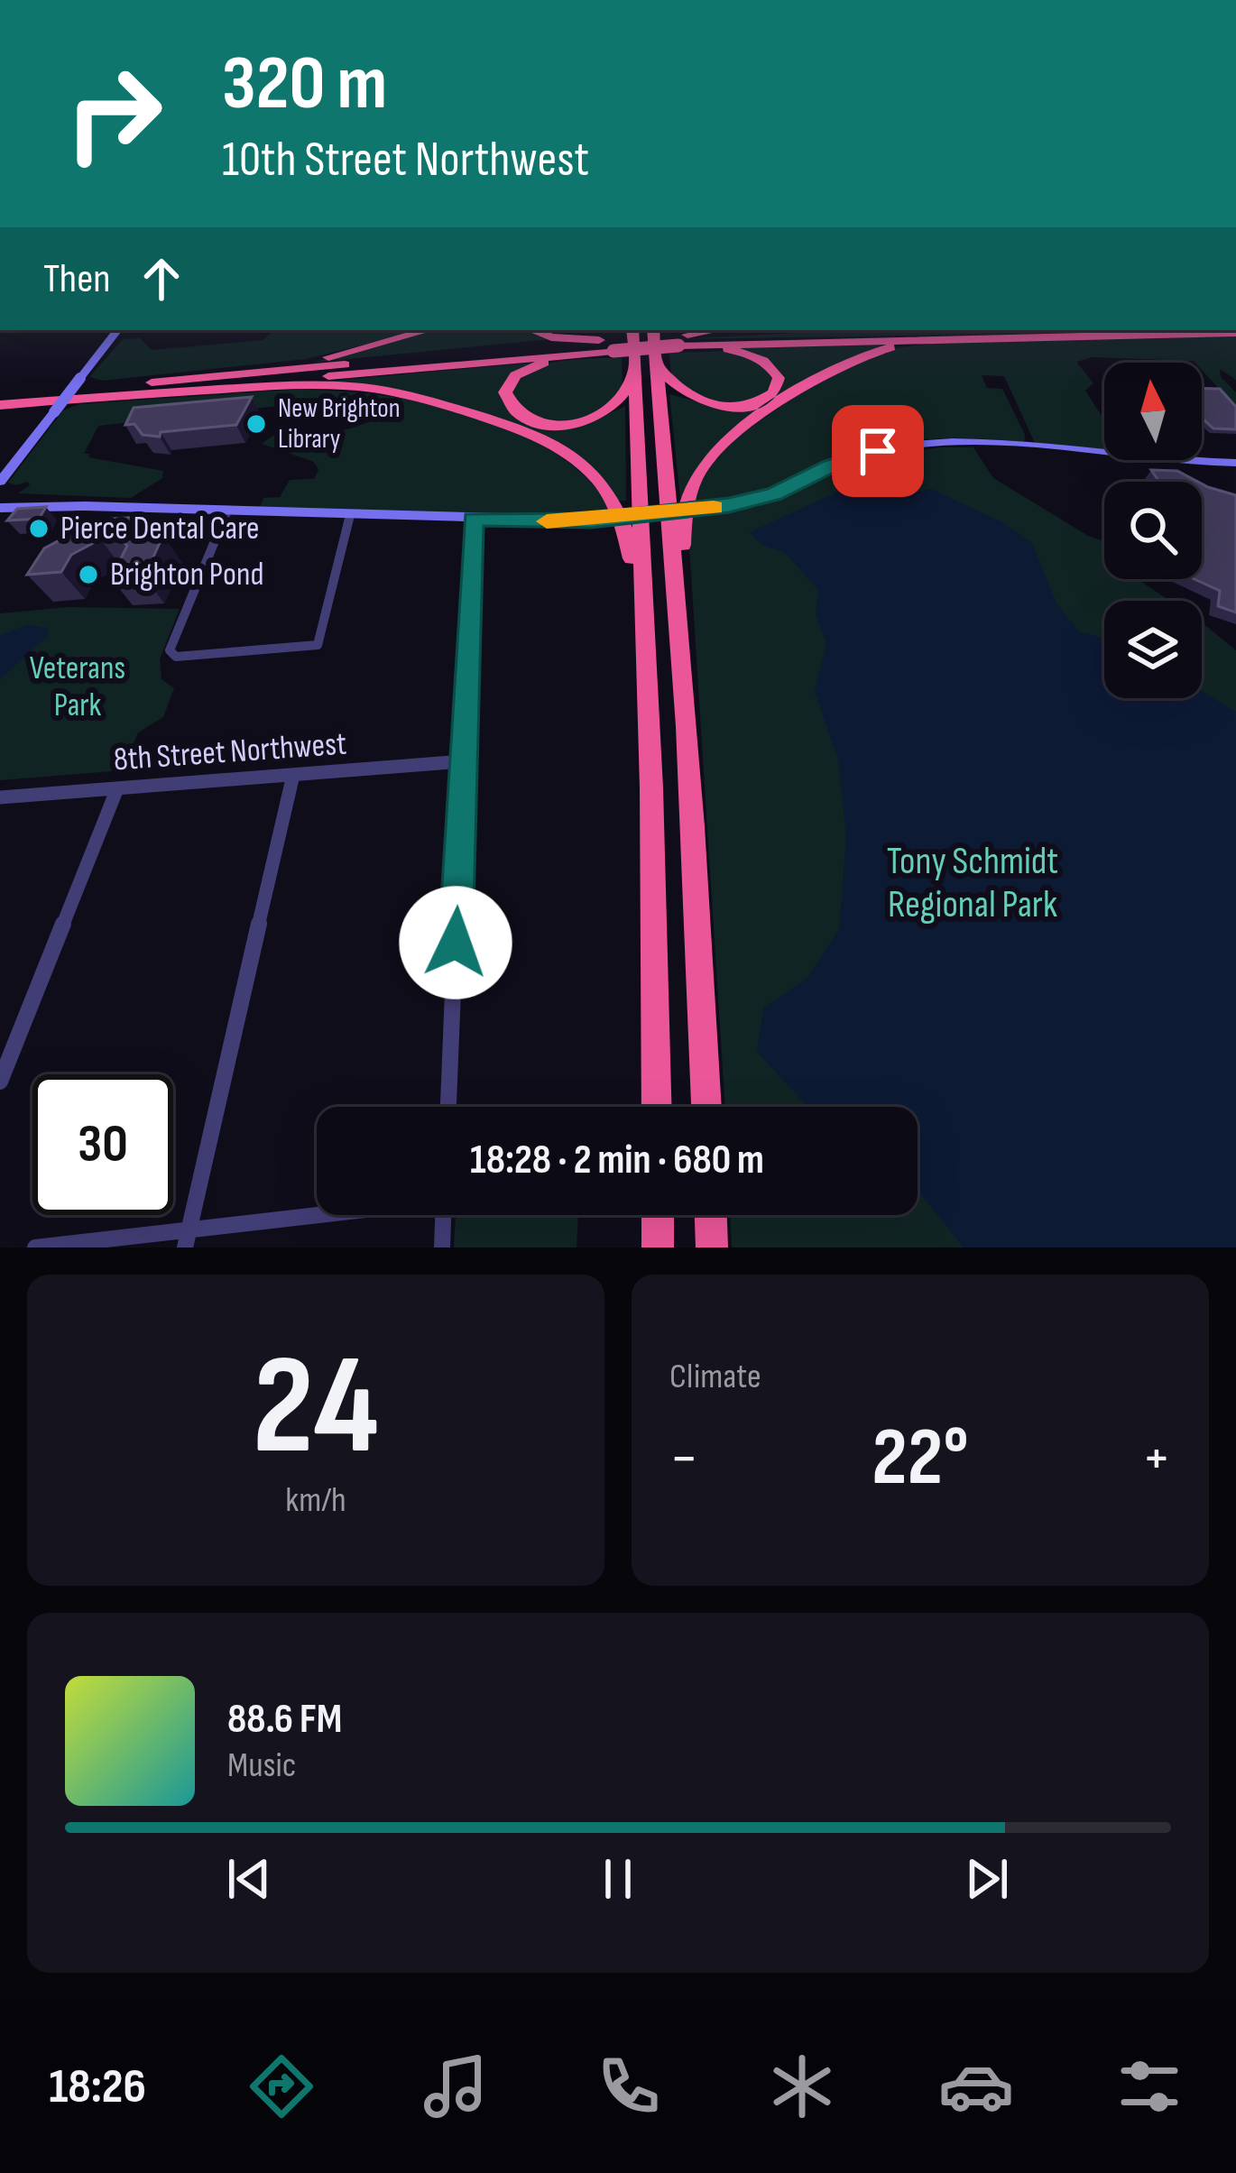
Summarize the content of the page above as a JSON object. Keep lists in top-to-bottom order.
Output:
{
  "streets": {
    "street": ["8th Street Northwest"]
  },
  "parks": ["Veterans Park", "Tony Schmidt Regional Park"],
  "places": ["New Brighton Library", "Pierce Dental Care", "Brighton Pond"],
  "north": "top",
  "page": {
    "turn": ["320 m", "10th Street Northwest"],
    "then": "Then",
    "limit": "30",
    "trip": "18:28 · 2 min · 680 m",
    "tile": [
      ["24", "km/h"],
      "Climate"
    ],
    "heat": ["−", "22°", "+"],
    "song": ["88.6 FM", "Music"],
    "tabs": "18:26"
  }
}
